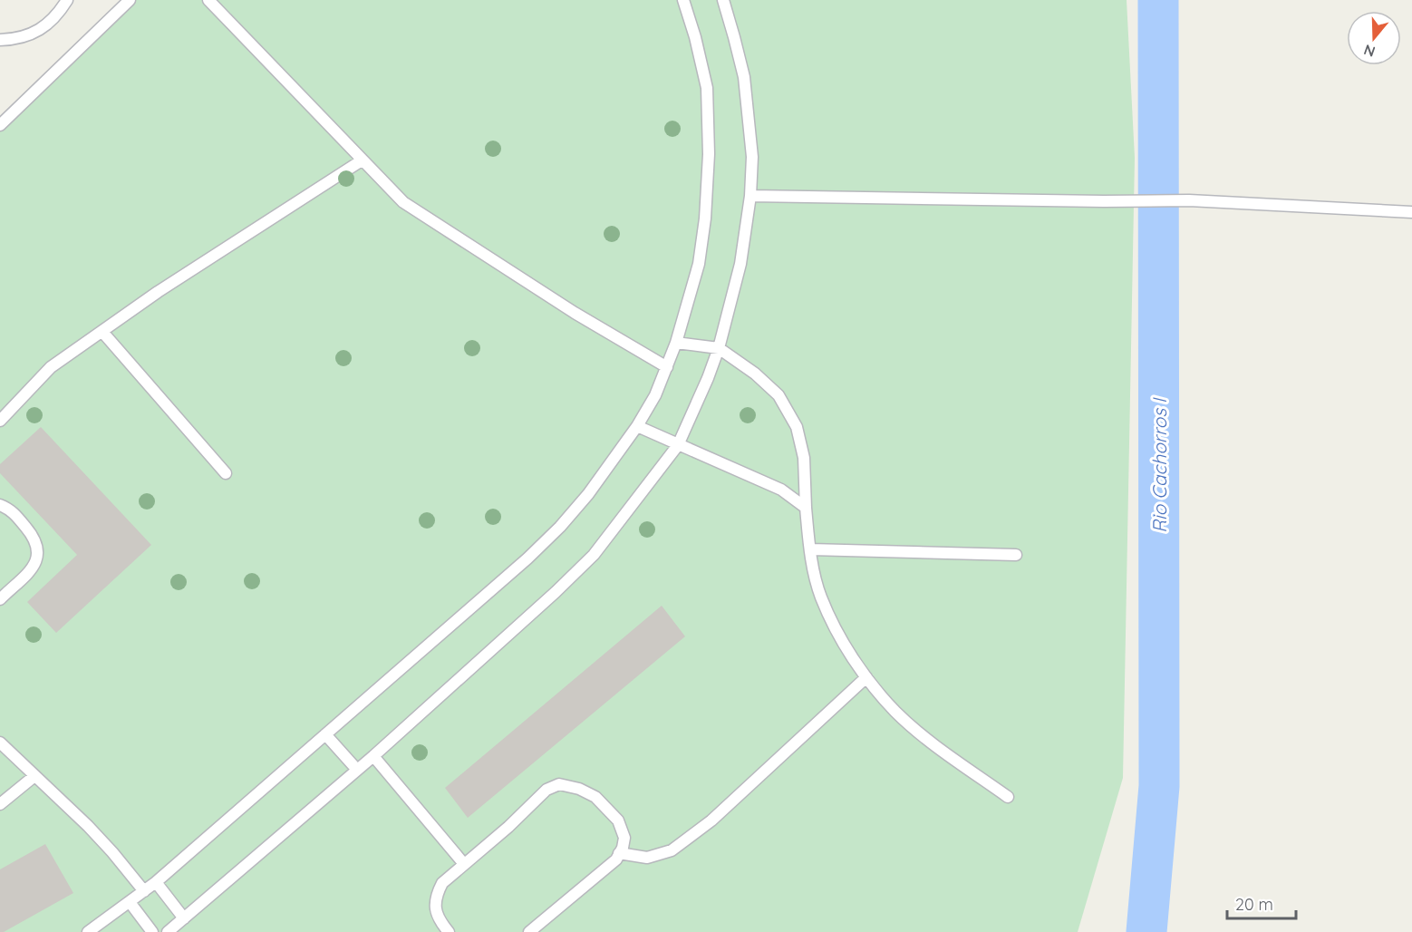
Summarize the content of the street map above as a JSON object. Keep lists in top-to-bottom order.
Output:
{
  "water": ["Rio Cachorros I"],
  "scale_bar": "20 m",
  "north": "bottom"
}
